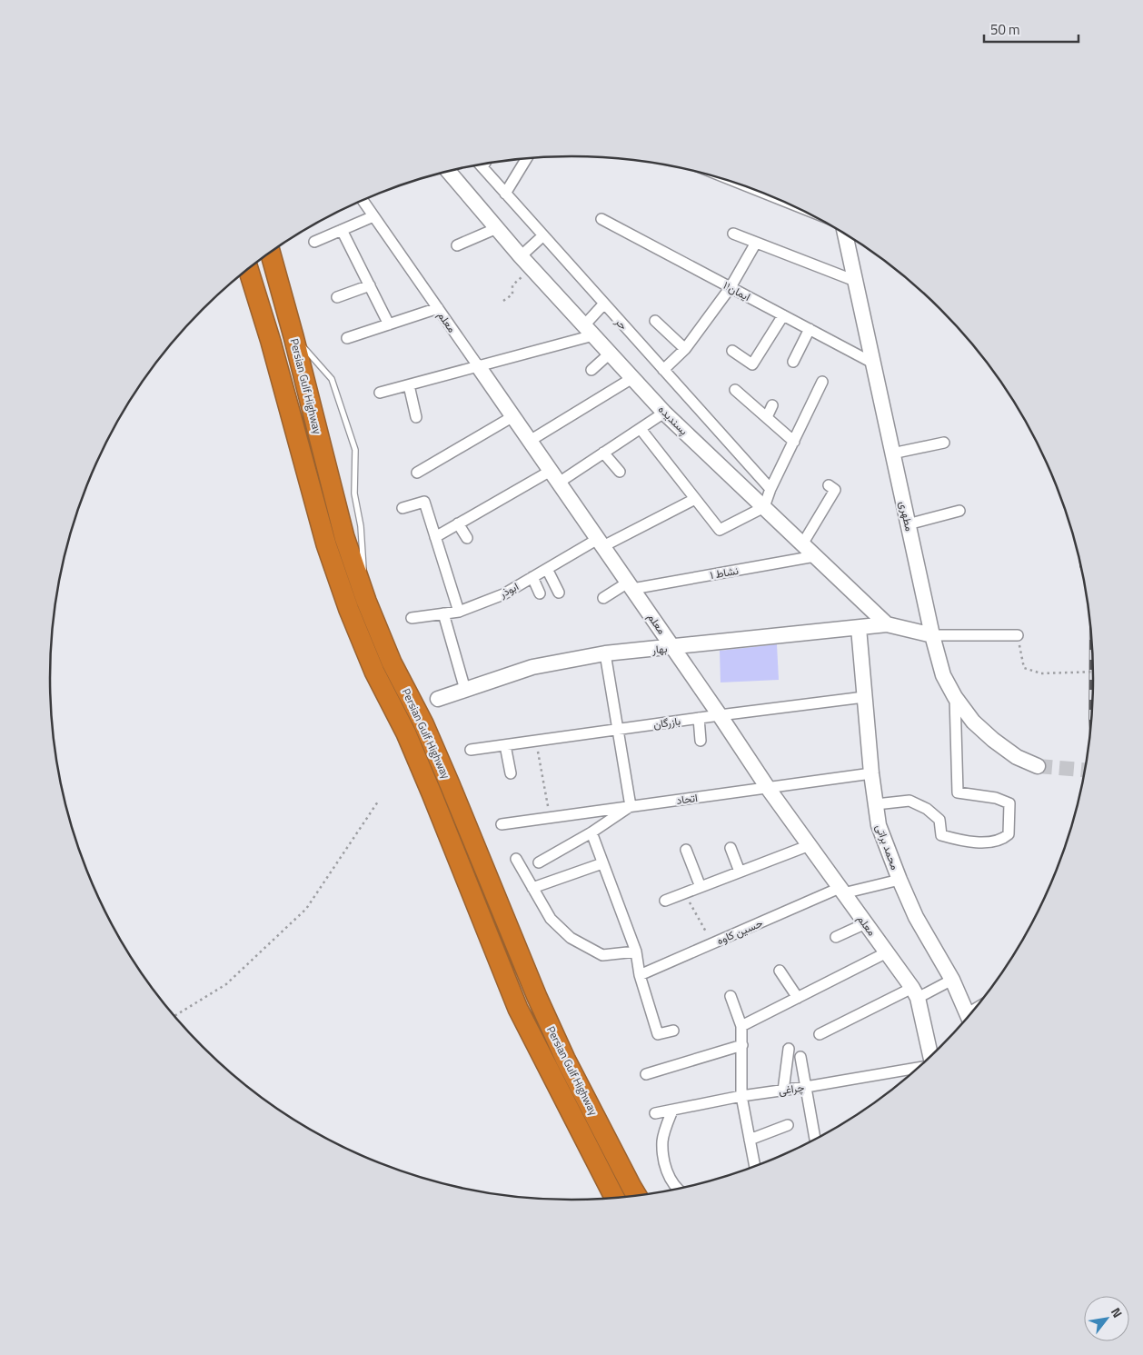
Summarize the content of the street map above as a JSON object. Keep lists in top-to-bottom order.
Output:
{
  "streets": {
    "highway": ["Persian Gulf Highway"],
    "street": [
      "ایمان۱۱",
      "معلم",
      "حر",
      "پسندیده",
      "مطهری",
      "نشاط ۱",
      "ابوذر",
      "بهار",
      "بازرگان",
      "اتحاد",
      "محمد براتی",
      "حسین کاوه",
      "چراغی"
    ]
  },
  "crossings": [
    ["ایمان۱۱", "مطهری"],
    ["معلم", "نشاط ۱"],
    ["معلم", "ابوذر"],
    ["معلم", "بهار"],
    ["معلم", "بازرگان"],
    ["معلم", "اتحاد"],
    ["معلم", "حسین کاوه"],
    ["پسندیده", "نشاط ۱"],
    ["پسندیده", "بهار"],
    ["بهار", "محمد براتی"],
    ["بازرگان", "محمد براتی"],
    ["اتحاد", "محمد براتی"],
    ["محمد براتی", "حسین کاوه"]
  ],
  "scale_bar": "50 m",
  "north": "top right"
}
